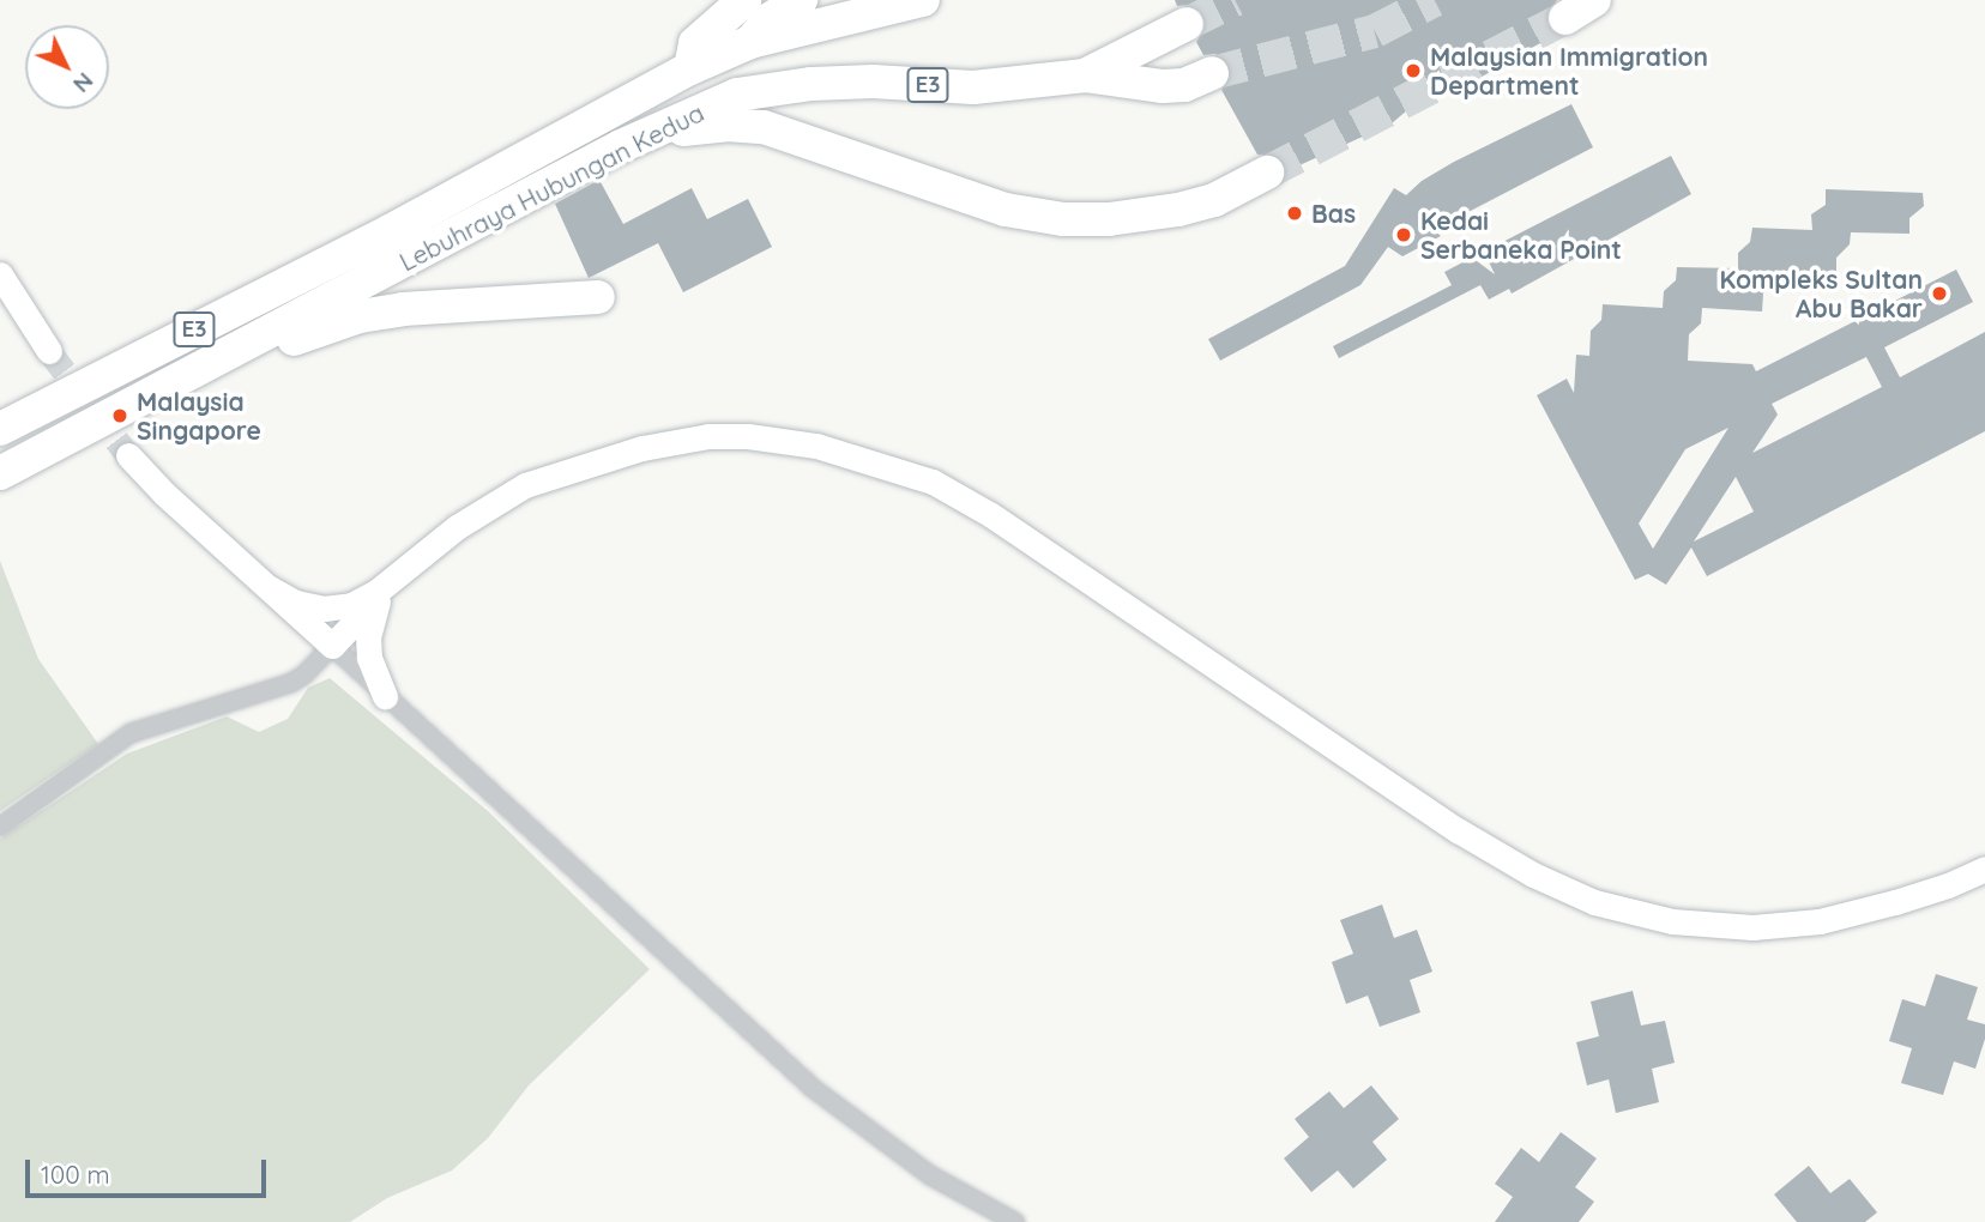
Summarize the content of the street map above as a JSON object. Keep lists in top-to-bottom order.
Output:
{
  "streets": {
    "highway": ["E3", "Lebuhraya Hubungan Kedua"]
  },
  "crossings": [
    ["E3", "Lebuhraya Hubungan Kedua"]
  ],
  "places": [
    "Malaysian Immigration Department",
    "Bas",
    "Kedai Serbaneka Point",
    "Kompleks Sultan Abu Bakar",
    "Malaysia Singapore"
  ],
  "scale_bar": "100 m",
  "north": "bottom right"
}
